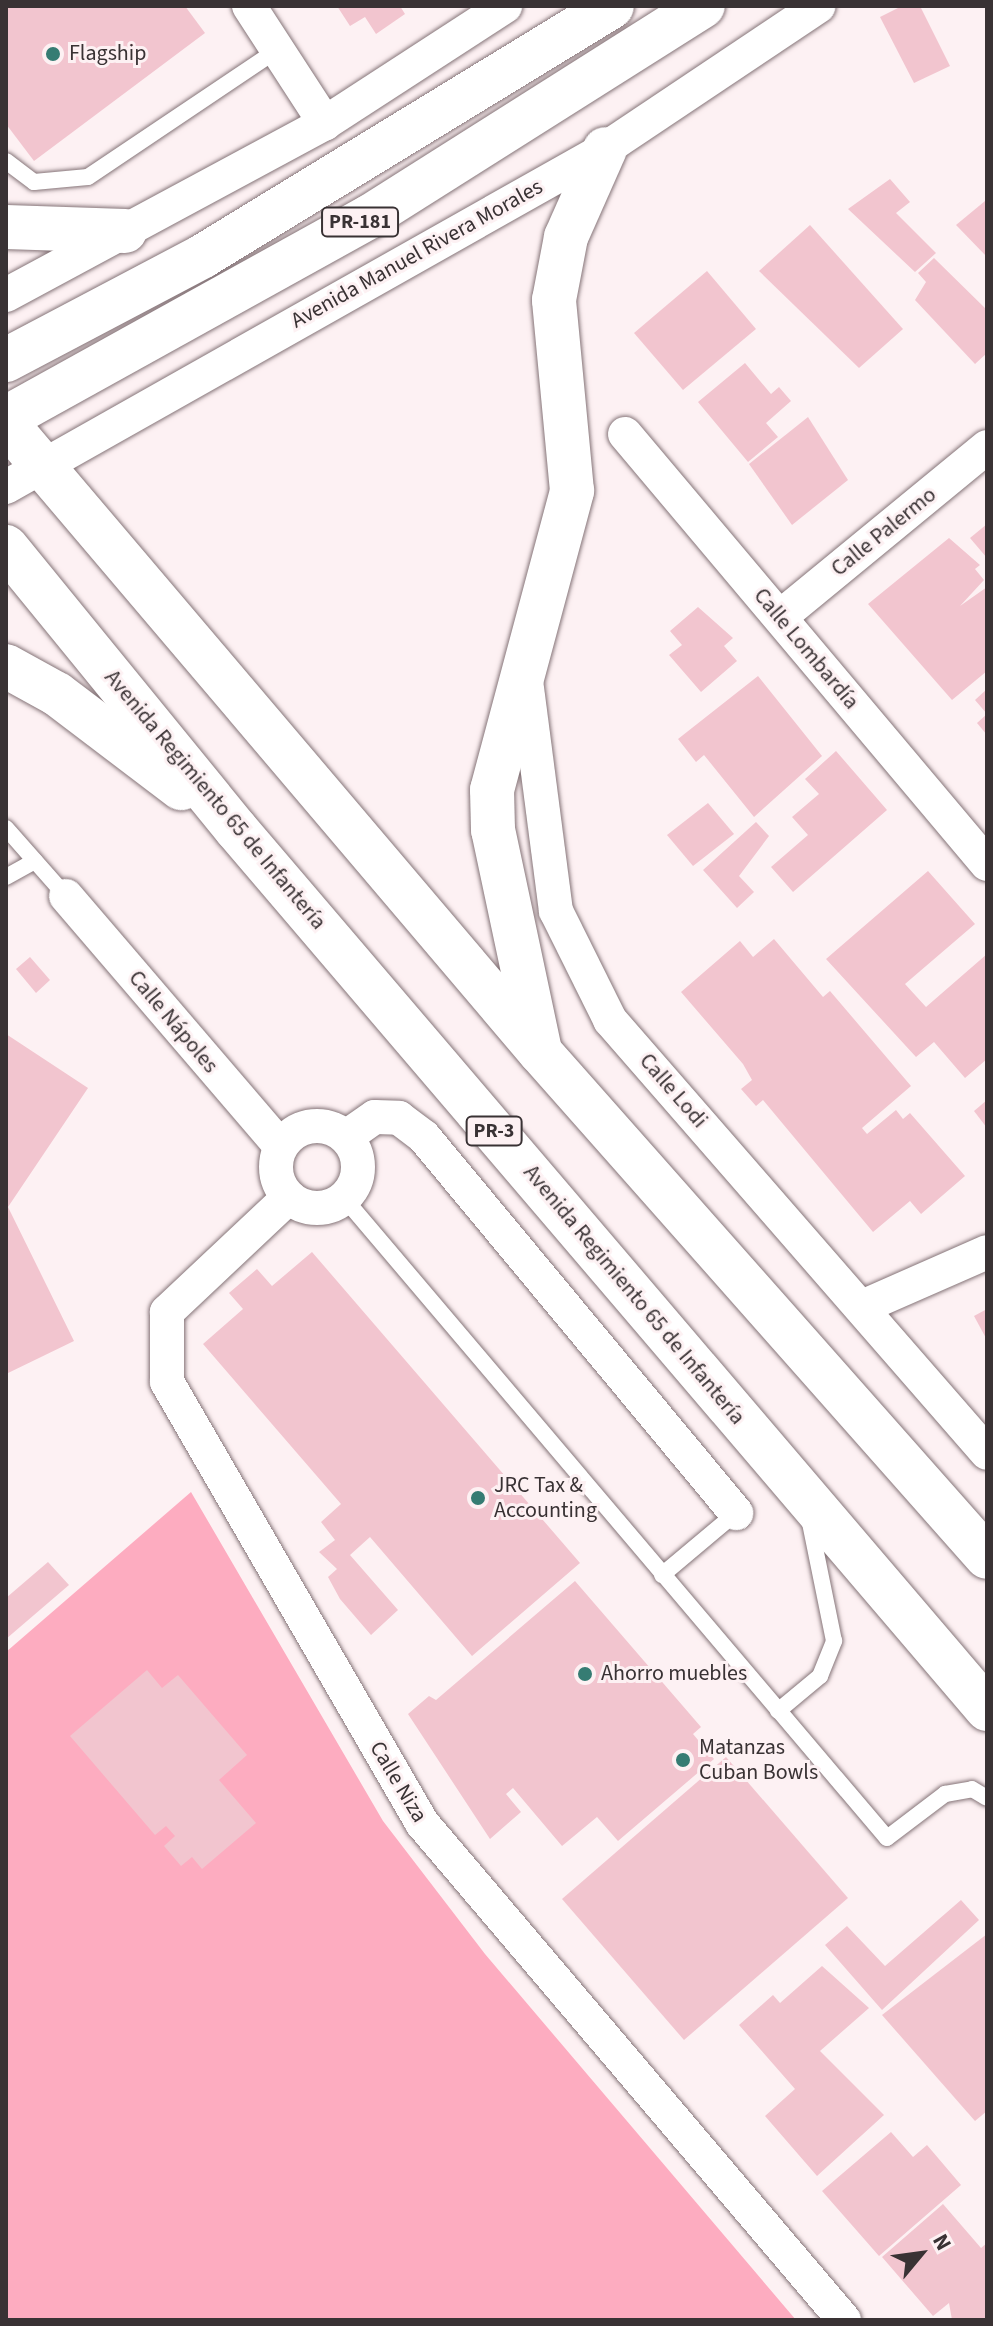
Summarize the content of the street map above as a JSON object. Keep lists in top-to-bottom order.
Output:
{
  "streets": {
    "highway": ["PR-181", "Avenida Regimiento 65 de Infantería", "PR-3"],
    "street": [
      "Avenida Manuel Rivera Morales",
      "Calle Palermo",
      "Calle Lombardía",
      "Calle Nápoles",
      "Calle Lodi",
      "Calle Niza"
    ]
  },
  "crossings": [
    ["Calle Palermo", "Calle Lombardía"],
    ["Calle Nápoles", "Calle Niza"]
  ],
  "places": [
    "Flagship",
    "JRC Tax & Accounting",
    "Ahorro muebles",
    "Matanzas Cuban Bowls"
  ],
  "north": "top right"
}
